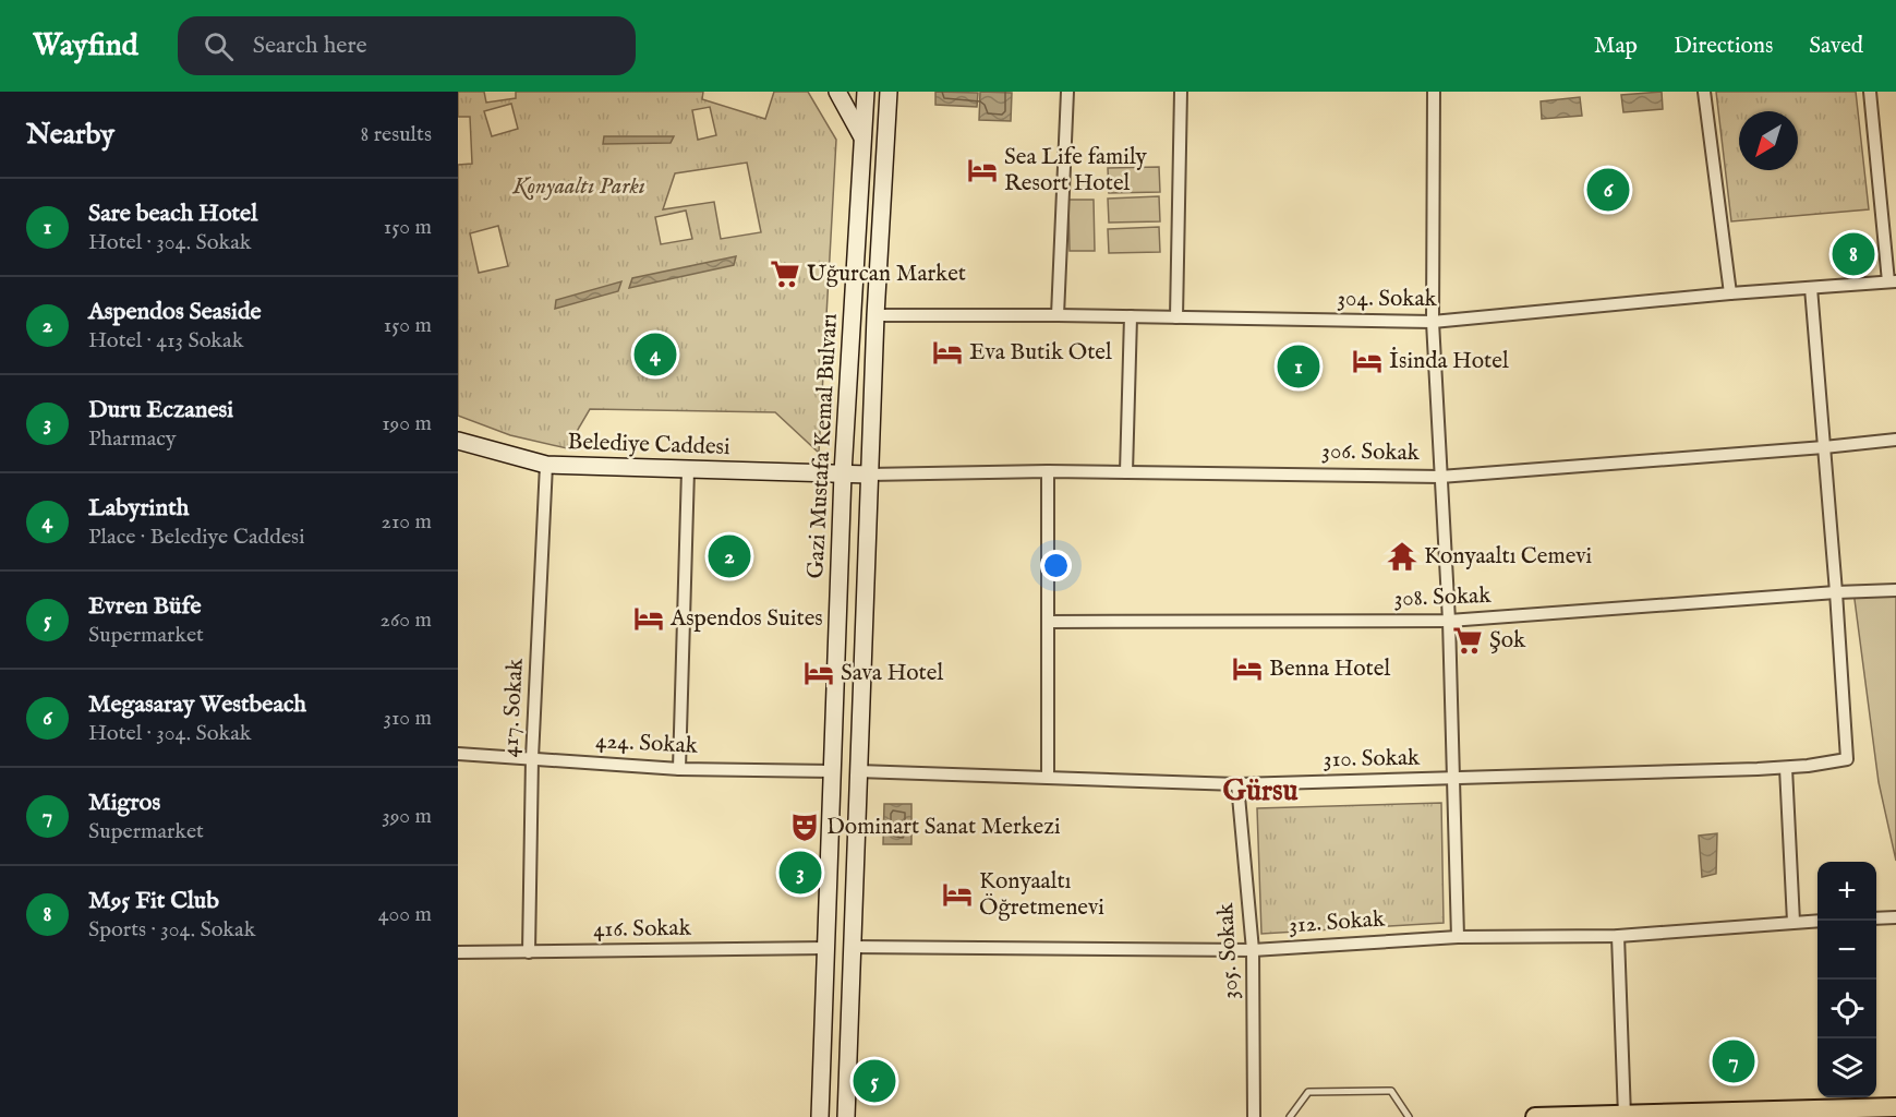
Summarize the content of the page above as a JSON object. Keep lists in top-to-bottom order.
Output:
{
  "streets": {
    "main road": ["Belediye Caddesi", "Gazi Mustafa Kemal Bulvarı", "306. Sokak"],
    "street": [
      "304. Sokak",
      "308. Sokak",
      "417. Sokak",
      "424. Sokak",
      "310. Sokak",
      "312. Sokak",
      "416. Sokak",
      "305. Sokak"
    ]
  },
  "crossings": [
    ["304. Sokak", "Gazi Mustafa Kemal Bulvarı"],
    ["Belediye Caddesi", "Gazi Mustafa Kemal Bulvarı"],
    ["Belediye Caddesi", "306. Sokak"],
    ["Belediye Caddesi", "417. Sokak"],
    ["Gazi Mustafa Kemal Bulvarı", "306. Sokak"],
    ["Gazi Mustafa Kemal Bulvarı", "424. Sokak"],
    ["Gazi Mustafa Kemal Bulvarı", "310. Sokak"],
    ["Gazi Mustafa Kemal Bulvarı", "312. Sokak"],
    ["Gazi Mustafa Kemal Bulvarı", "416. Sokak"],
    ["308. Sokak", "310. Sokak"],
    ["417. Sokak", "424. Sokak"],
    ["417. Sokak", "416. Sokak"],
    ["310. Sokak", "305. Sokak"],
    ["312. Sokak", "305. Sokak"]
  ],
  "districts": ["Gürsu"],
  "parks": ["Konyaaltı Parkı"],
  "places": {
    "hotel": [
      "Sea Life family Resort Hotel",
      "Eva Butik Otel",
      "İsinda Hotel",
      "Aspendos Suites",
      "Benna Hotel",
      "Sava Hotel",
      "Konyaaltı Öğretmenevi"
    ],
    "supermarket": ["Uğurcan Market", "Şok"],
    "temple": ["Konyaaltı Cemevi"],
    "theatre": ["Dominart Sanat Merkezi"]
  },
  "north": "bottom left",
  "page": {
    "header": "Wayfind",
    "search": "Search here",
    "nav": ["Map", "Directions", "Saved"],
    "heading": ["Nearby", "8 results"],
    "pins": [
      "6",
      "8",
      "4",
      "1",
      "2",
      "3",
      "7",
      "5"
    ],
    "list": [
      {
        "mark": "1",
        "name": "Sare beach Hotel",
        "note": "Hotel · 304. Sokak",
        "value": "150 m"
      },
      {
        "mark": "2",
        "name": "Aspendos Seaside",
        "note": "Hotel · 413 Sokak",
        "value": "150 m"
      },
      {
        "mark": "3",
        "name": "Duru Eczanesi",
        "note": "Pharmacy",
        "value": "190 m"
      },
      {
        "mark": "4",
        "name": "Labyrinth",
        "note": "Place · Belediye Caddesi",
        "value": "210 m"
      },
      {
        "mark": "5",
        "name": "Evren Büfe",
        "note": "Supermarket",
        "value": "260 m"
      },
      {
        "mark": "6",
        "name": "Megasaray Westbeach",
        "note": "Hotel · 304. Sokak",
        "value": "310 m"
      },
      {
        "mark": "7",
        "name": "Migros",
        "note": "Supermarket",
        "value": "390 m"
      },
      {
        "mark": "8",
        "name": "M95 Fit Club",
        "note": "Sports · 304. Sokak",
        "value": "400 m"
      }
    ],
    "map_buttons": ["+", "−"]
  }
}
